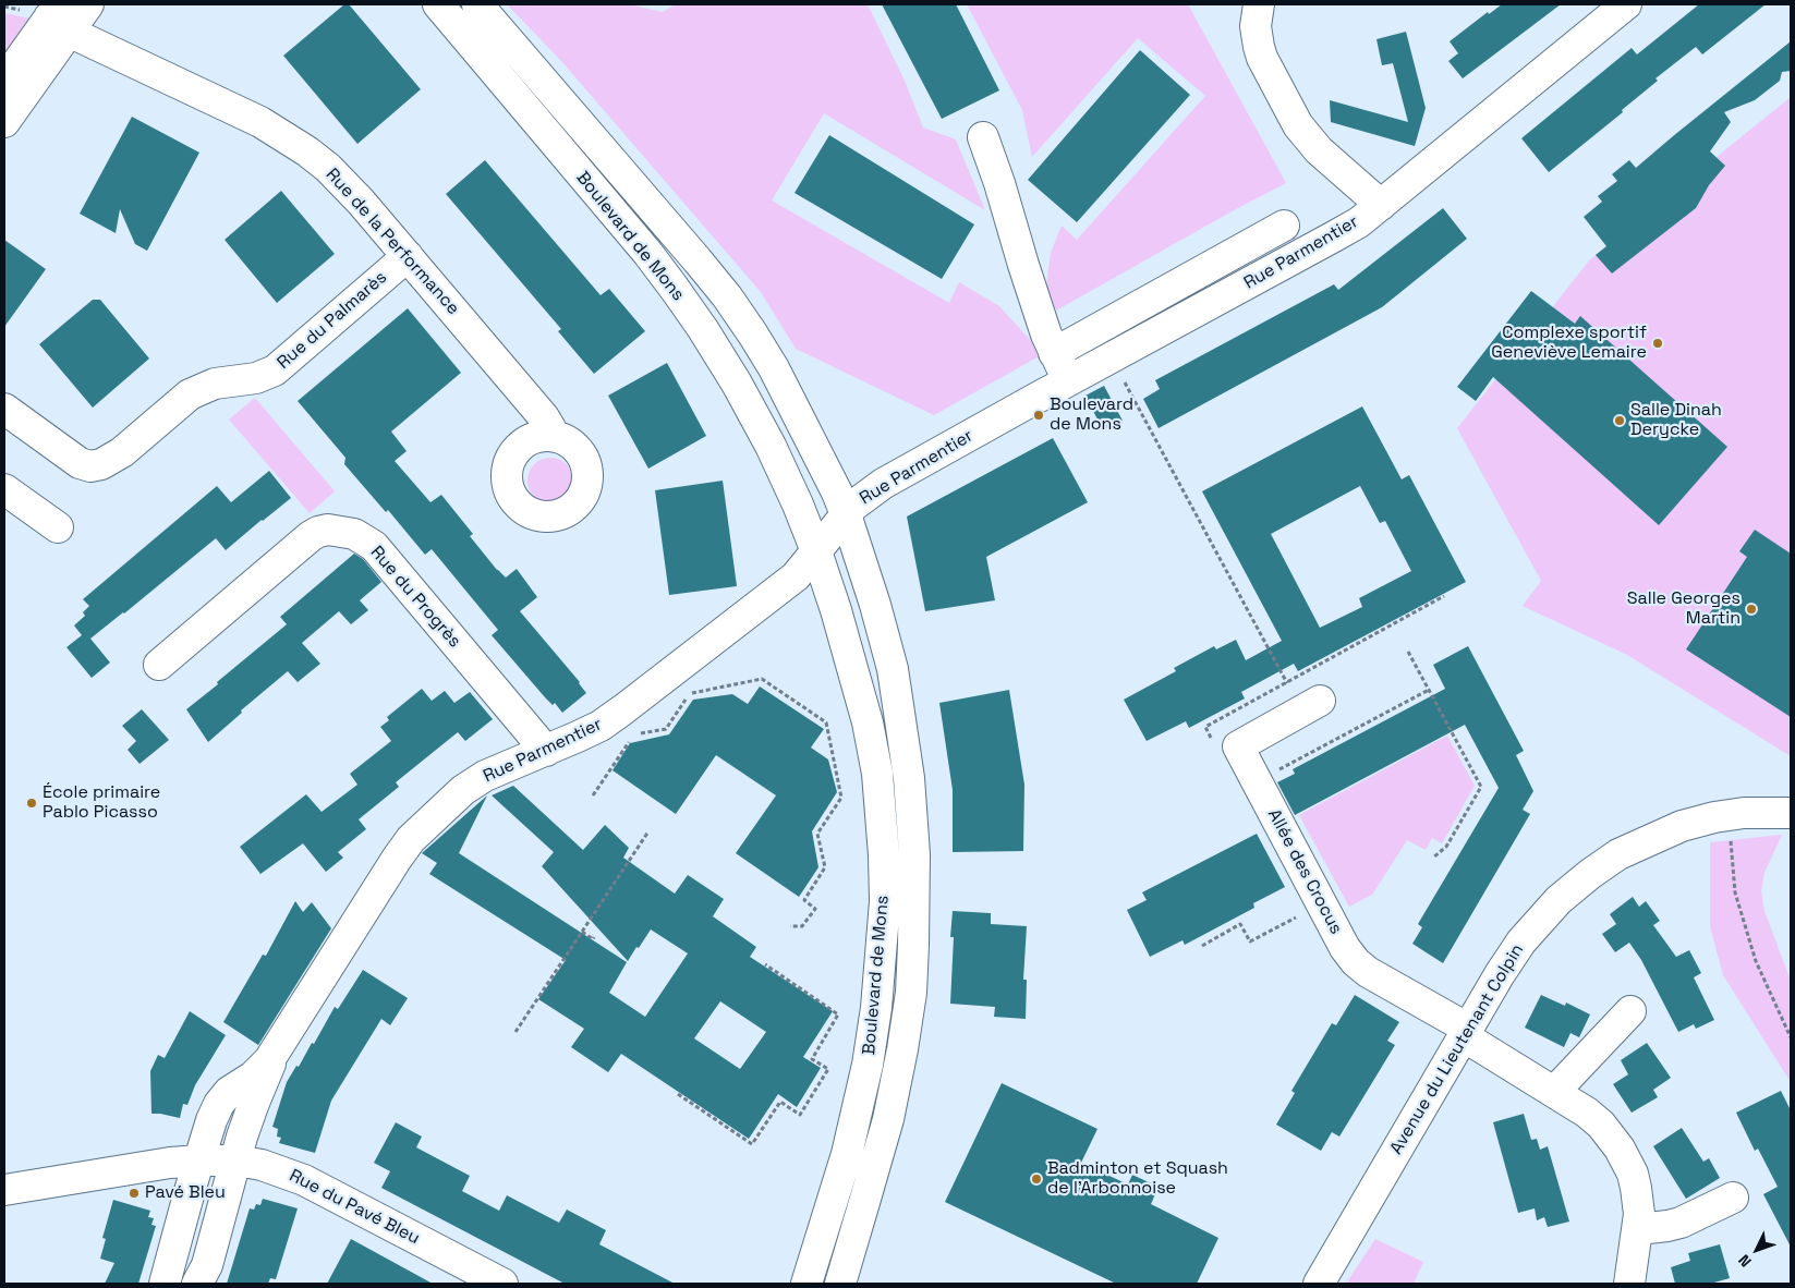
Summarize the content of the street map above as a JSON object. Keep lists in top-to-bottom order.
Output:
{
  "streets": {
    "street": [
      "Boulevard de Mons",
      "Rue de la Performance",
      "Rue Parmentier",
      "Rue du Palmarès",
      "Rue du Progrès",
      "Allée des Crocus",
      "Avenue du Lieutenant Colpin",
      "Rue du Pavé Bleu"
    ]
  },
  "crossings": [
    ["Boulevard de Mons", "Rue Parmentier"],
    ["Rue de la Performance", "Rue du Palmarès"],
    ["Rue Parmentier", "Rue du Progrès"],
    ["Rue Parmentier", "Rue du Pavé Bleu"],
    ["Allée des Crocus", "Avenue du Lieutenant Colpin"]
  ],
  "places": [
    "Complexe sportif Geneviève Lemaire",
    "Boulevard de Mons",
    "Salle Dinah Derycke",
    "Salle Georges Martin",
    "École primaire Pablo Picasso",
    "Badminton et Squash de l'Arbonnoise",
    "Pavé Bleu"
  ],
  "north": "bottom left"
}
